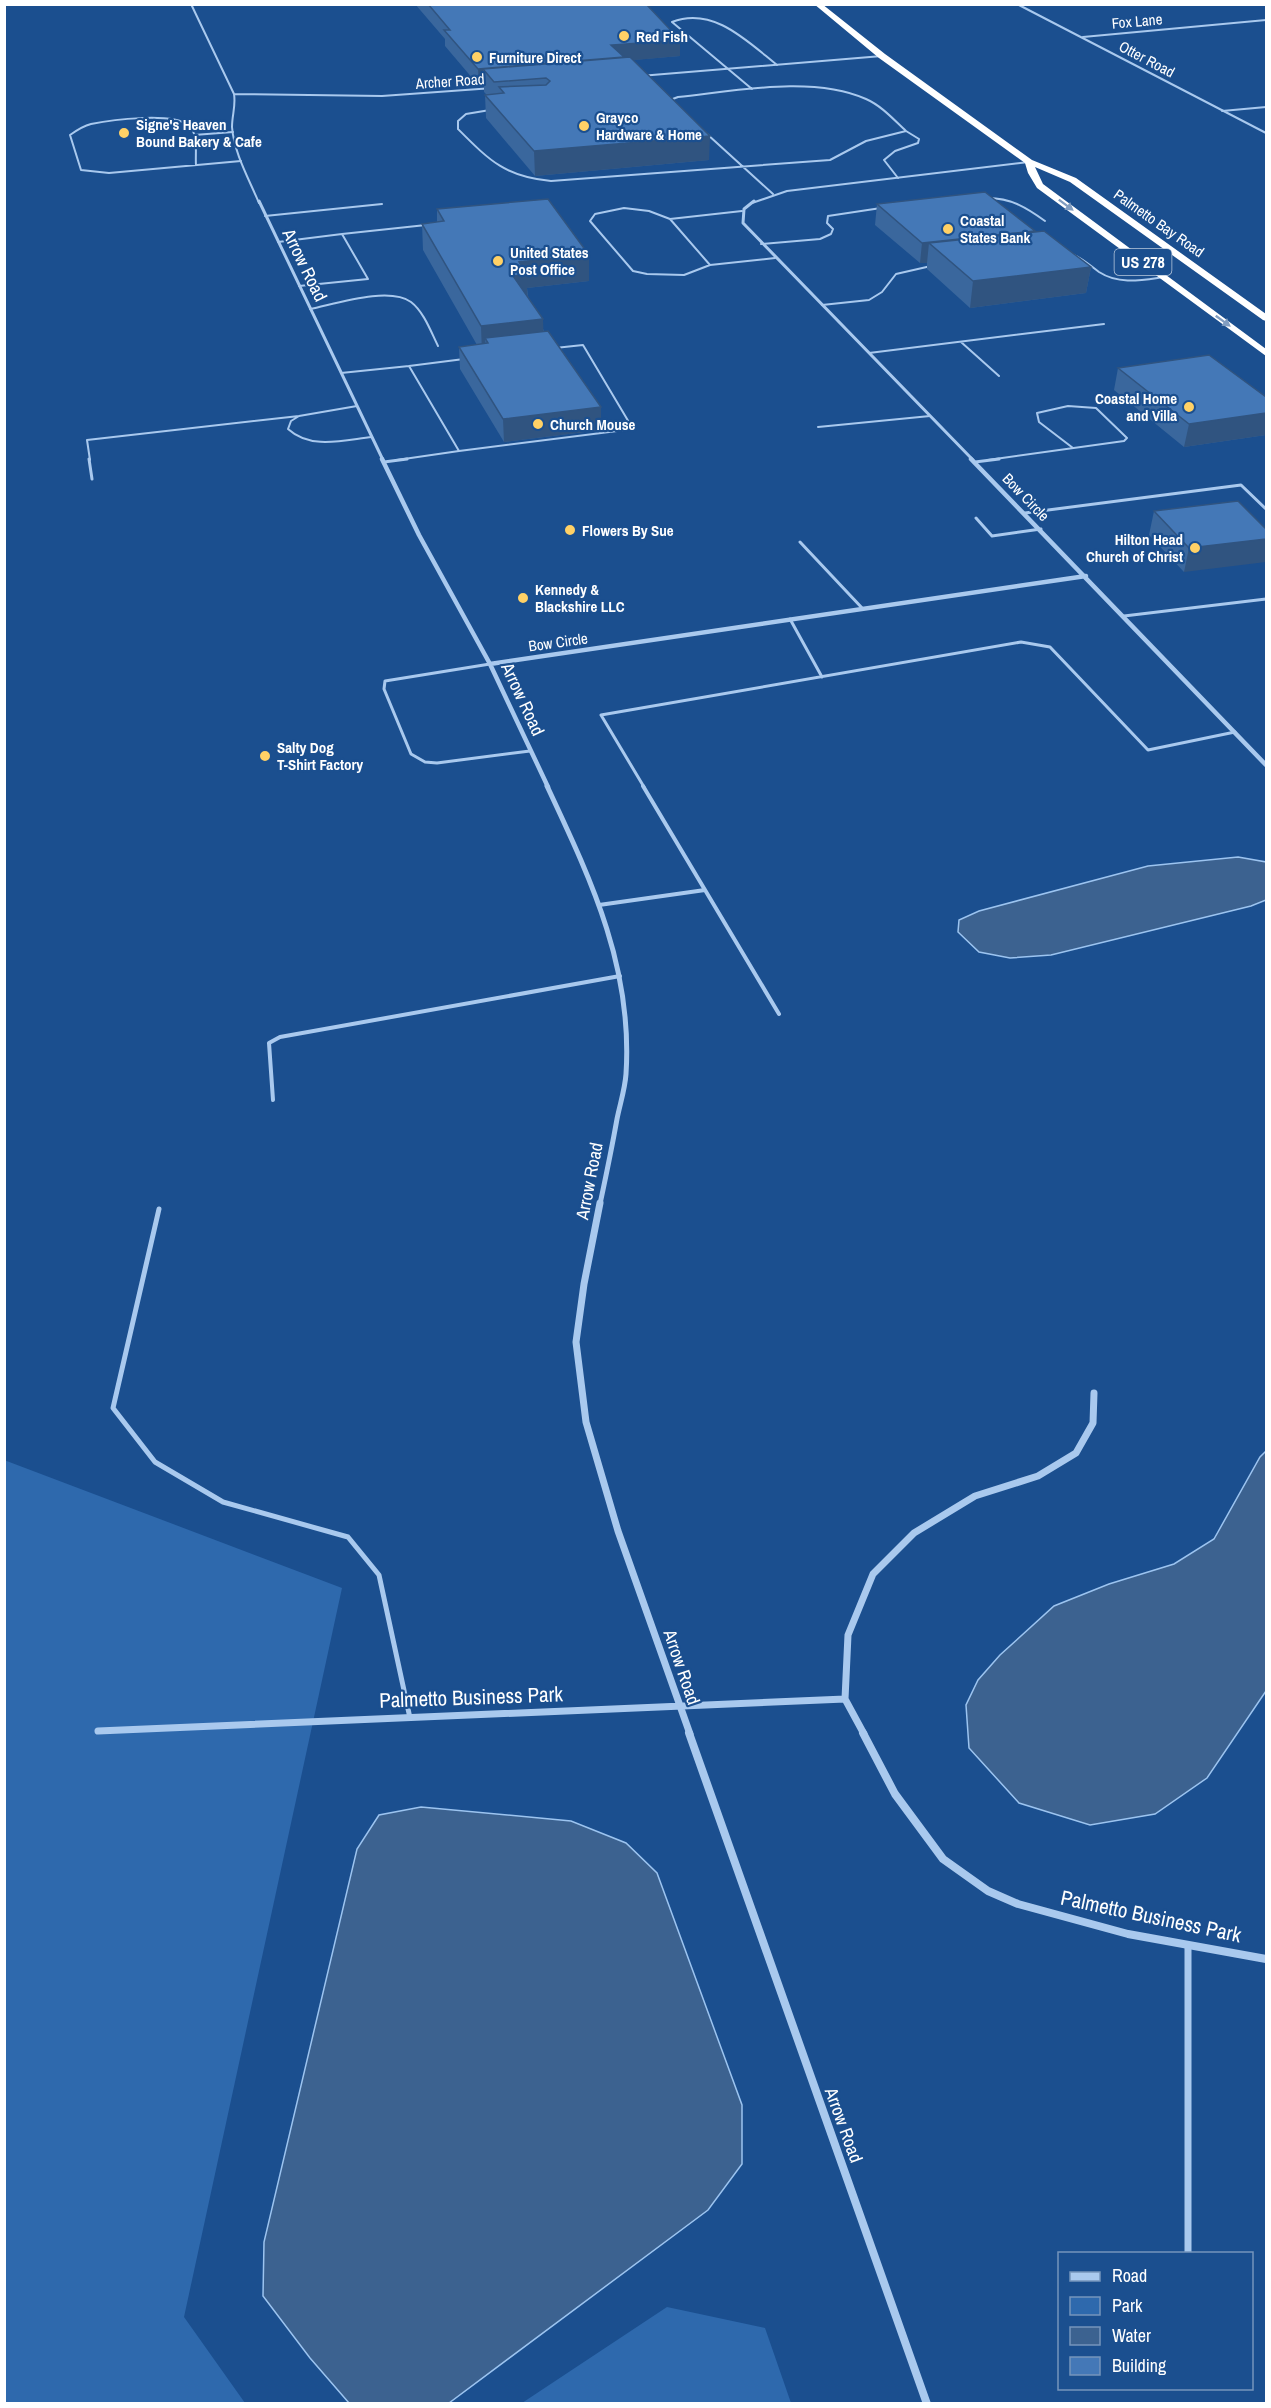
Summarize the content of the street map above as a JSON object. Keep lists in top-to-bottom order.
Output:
{
  "streets": {
    "highway": ["Palmetto Bay Road", "US 278"],
    "street": [
      "Fox Lane",
      "Otter Road",
      "Archer Road",
      "Arrow Road",
      "Bow Circle",
      "Palmetto Business Park"
    ]
  },
  "crossings": [
    ["Fox Lane", "Otter Road"],
    ["Archer Road", "Arrow Road"],
    ["Arrow Road", "Bow Circle"],
    ["Arrow Road", "Palmetto Business Park"]
  ],
  "places": [
    "Red Fish",
    "Furniture Direct",
    "Grayco Hardware & Home",
    "Signe's Heaven Bound Bakery & Cafe",
    "Coastal States Bank",
    "United States Post Office",
    "Coastal Home and Villa",
    "Church Mouse",
    "Flowers By Sue",
    "Hilton Head Church of Christ",
    "Kennedy & Blackshire LLC",
    "Salty Dog T-Shirt Factory"
  ],
  "legend": [
    "Road",
    "Park",
    "Water",
    "Building"
  ]
}
